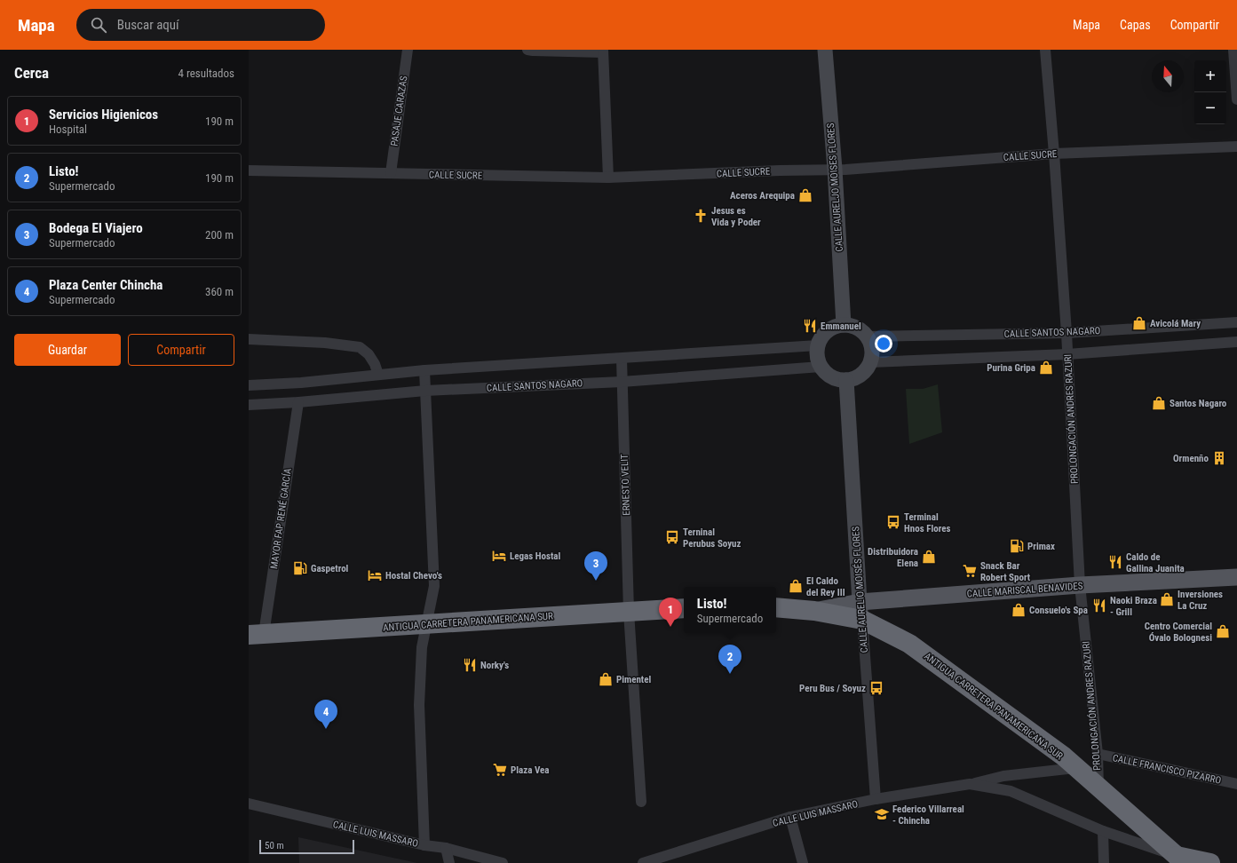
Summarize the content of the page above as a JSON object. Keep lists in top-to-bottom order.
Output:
{
  "streets": {
    "highway": ["ANTIGUA CARRETERA PANAMERICANA SUR"],
    "main road": ["CALLE MARISCAL BENAVIDES"],
    "street": [
      "PASAJE CARAZAS",
      "CALLE SUCRE",
      "CALLE AURELJO MOISES FLORES",
      "CALLE SANTOS NAGARO",
      "PROLONGACIÓN ANDRES RAZURI",
      "ERNESTO VELIT",
      "MAYOR FAP RENÉ GARCÍA",
      "CALLE AURELIO MOISÉS FLORES",
      "CALLE FRANCISCO PIZARRO",
      "CALLE LUIS MASSARO"
    ]
  },
  "crossings": [
    ["PASAJE CARAZAS", "CALLE SUCRE"],
    ["CALLE SUCRE", "CALLE AURELJO MOISES FLORES"],
    ["CALLE SUCRE", "PROLONGACIÓN ANDRES RAZURI"],
    ["CALLE AURELJO MOISES FLORES", "CALLE SANTOS NAGARO"],
    ["CALLE AURELJO MOISES FLORES", "CALLE AURELIO MOISÉS FLORES"],
    ["CALLE SANTOS NAGARO", "PROLONGACIÓN ANDRES RAZURI"],
    ["CALLE SANTOS NAGARO", "ERNESTO VELIT"],
    ["CALLE SANTOS NAGARO", "MAYOR FAP RENÉ GARCÍA"],
    ["CALLE SANTOS NAGARO", "CALLE AURELIO MOISÉS FLORES"],
    ["PROLONGACIÓN ANDRES RAZURI", "CALLE MARISCAL BENAVIDES"],
    ["PROLONGACIÓN ANDRES RAZURI", "ANTIGUA CARRETERA PANAMERICANA SUR"],
    ["PROLONGACIÓN ANDRES RAZURI", "CALLE FRANCISCO PIZARRO"],
    ["ERNESTO VELIT", "ANTIGUA CARRETERA PANAMERICANA SUR"],
    ["MAYOR FAP RENÉ GARCÍA", "ANTIGUA CARRETERA PANAMERICANA SUR"],
    ["CALLE AURELIO MOISÉS FLORES", "CALLE MARISCAL BENAVIDES"],
    ["CALLE AURELIO MOISÉS FLORES", "ANTIGUA CARRETERA PANAMERICANA SUR"],
    ["CALLE AURELIO MOISÉS FLORES", "CALLE LUIS MASSARO"],
    ["CALLE MARISCAL BENAVIDES", "ANTIGUA CARRETERA PANAMERICANA SUR"],
    ["ANTIGUA CARRETERA PANAMERICANA SUR", "CALLE LUIS MASSARO"]
  ],
  "places": {
    "shop": [
      "Aceros Arequipa",
      "Avicolá Mary",
      "Purina Gripa",
      "Santos Nagaro",
      "Distribuidora Elena",
      "El Caldo del Rey III",
      "Inversiones La Cruz",
      "Consuelo's Spa",
      "Centro Comercial Óvalo Bolognesi",
      "Pimentel"
    ],
    "church": ["Jesus es Vida y Poder"],
    "restaurant": [
      "Emmanuel",
      "Caldo de Gallina Juanita",
      "Naoki Braza - Grill",
      "Norky's"
    ],
    "building": ["Ormenño"],
    "bus stop": ["Terminal Hnos Flores", "Terninal Perubus Soyuz", "Peru Bus / Soyuz"],
    "fuel station": ["Primax", "Gaspetrol"],
    "hotel": ["Legas Hostal", "Hostal Chevo's"],
    "supermarket": ["Snack Bar Robert Sport", "Plaza Vea"],
    "school or university": ["Federico Villarreal - Chincha"]
  },
  "scale_bar": "50 m",
  "north": "top",
  "page": {
    "header": "Mapa",
    "search": "Buscar aquí",
    "nav": ["Mapa", "Capas", "Compartir"],
    "heading": ["Cerca", "4 resultados"],
    "map_buttons": ["+", "−"],
    "list": [
      {
        "mark": "1",
        "name": "Servicios Higienicos",
        "note": "Hospital",
        "value": "190 m"
      },
      {
        "mark": "2",
        "name": "Listo!",
        "note": "Supermercado",
        "value": "190 m"
      },
      {
        "mark": "3",
        "name": "Bodega El Viajero",
        "note": "Supermercado",
        "value": "200 m"
      },
      {
        "mark": "4",
        "name": "Plaza Center Chincha",
        "note": "Supermercado",
        "value": "360 m"
      }
    ],
    "buttons": ["Guardar", "Compartir"],
    "pins": [
      "3",
      "1",
      "2",
      "4"
    ],
    "popup": ["Listo!", "Supermercado"],
    "scale": "50 m"
  }
}
